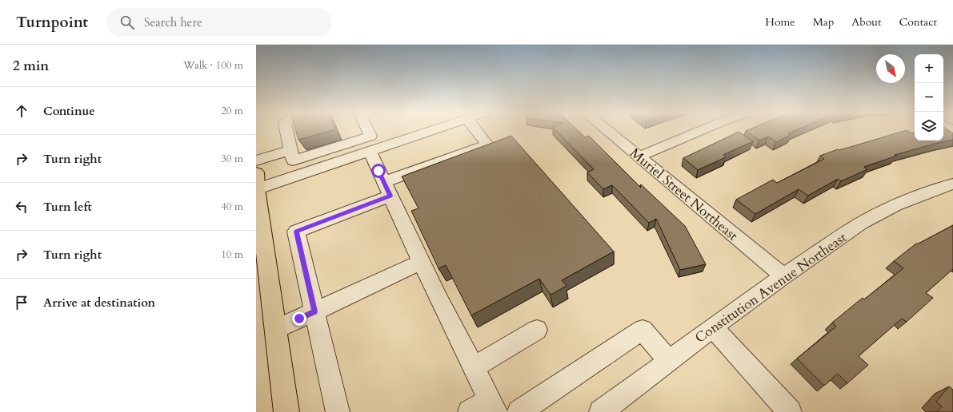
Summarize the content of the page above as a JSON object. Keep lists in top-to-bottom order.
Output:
{
  "streets": {
    "street": ["Muriel Street Northeast", "Constitution Avenue Northeast"]
  },
  "crossings": [
    ["Muriel Street Northeast", "Constitution Avenue Northeast"]
  ],
  "north": "bottom right",
  "page": {
    "header": "Turnpoint",
    "search": "Search here",
    "nav": [
      "Home",
      "Map",
      "About",
      "Contact"
    ],
    "heading": ["2 min", "Walk · 100 m"],
    "map_buttons": ["+", "−"],
    "list": [
      ["Continue", "20 m"],
      ["Turn right", "30 m"],
      ["Turn left", "40 m"],
      ["Turn right", "10 m"],
      "Arrive at destination"
    ]
  }
}
